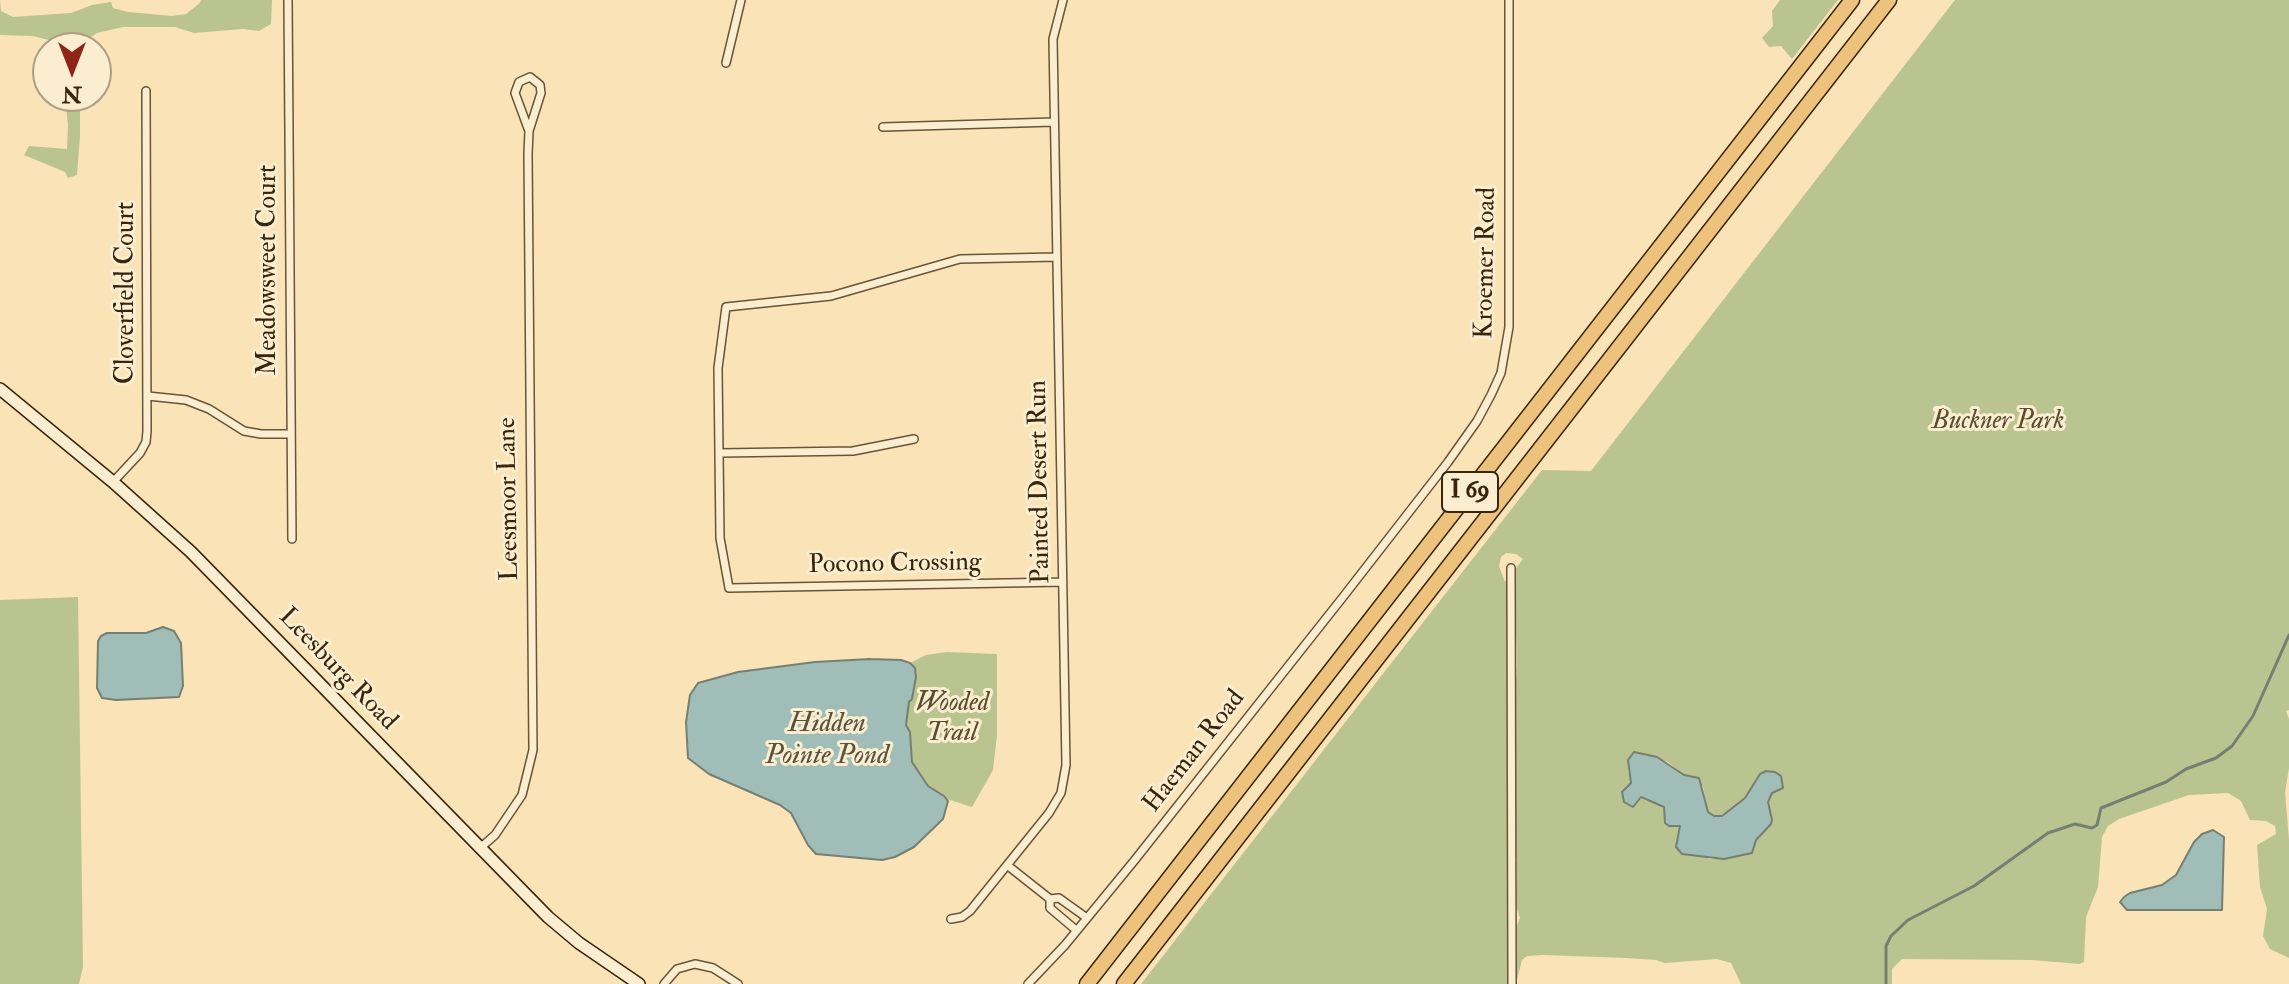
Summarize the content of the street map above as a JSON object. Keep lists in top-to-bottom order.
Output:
{
  "streets": {
    "highway": ["I 69"],
    "main road": ["Leesburg Road"],
    "street": [
      "Kroemer Road",
      "Meadowsweet Court",
      "Cloverfield Court",
      "Painted Desert Run",
      "Leesmoor Lane",
      "Pocono Crossing",
      "Haeman Road"
    ]
  },
  "crossings": [
    ["Kroemer Road", "Haeman Road"],
    ["Cloverfield Court", "Leesburg Road"],
    ["Painted Desert Run", "Pocono Crossing"],
    ["Leesmoor Lane", "Leesburg Road"]
  ],
  "water": ["Hidden Pointe Pond"],
  "parks": ["Buckner Park", "Wooded Trail"],
  "north": "bottom"
}
